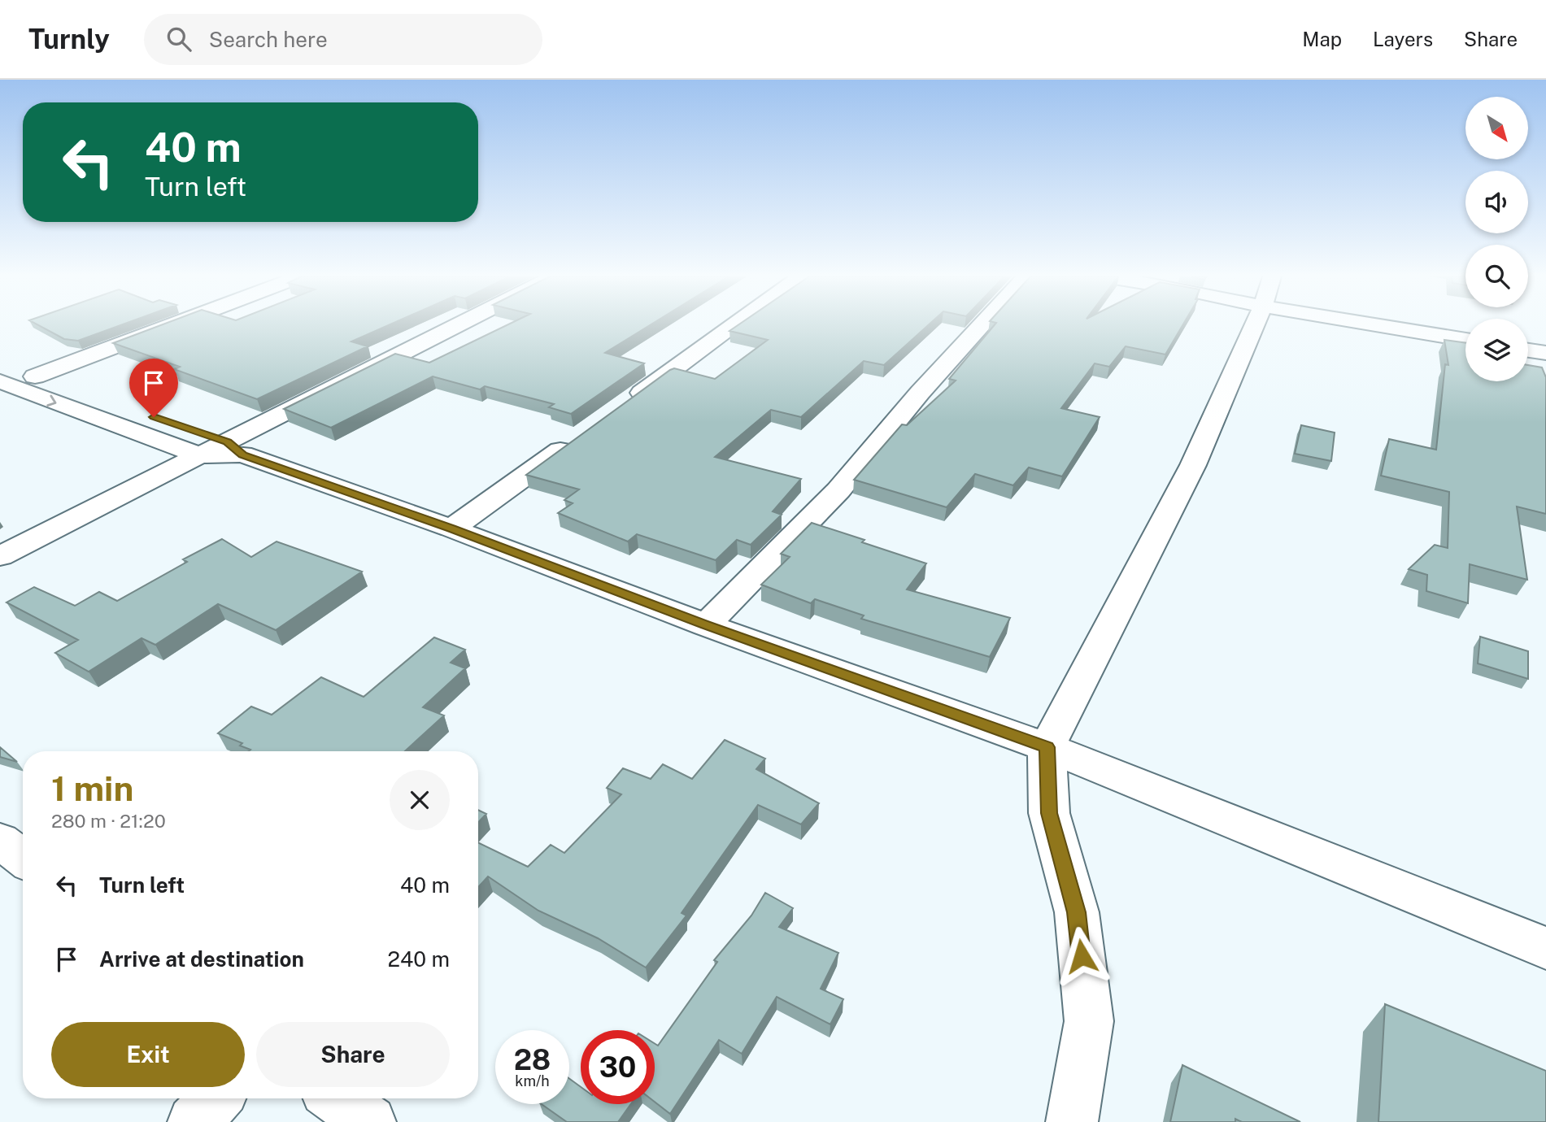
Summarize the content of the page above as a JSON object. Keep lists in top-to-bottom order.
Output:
{
  "north": "bottom right",
  "page": {
    "header": "Turnly",
    "search": "Search here",
    "nav": ["Map", "Layers", "Share"],
    "turn": ["40 m", "Turn left"],
    "heading": ["1 min", "280 m · 21:20"],
    "list": [
      {
        "name": "Turn left",
        "value": "40 m"
      },
      {
        "name": "Arrive at destination",
        "value": "240 m"
      }
    ],
    "buttons": ["Exit", "Share"],
    "speed": "28 km/h",
    "limit": "30"
  }
}
